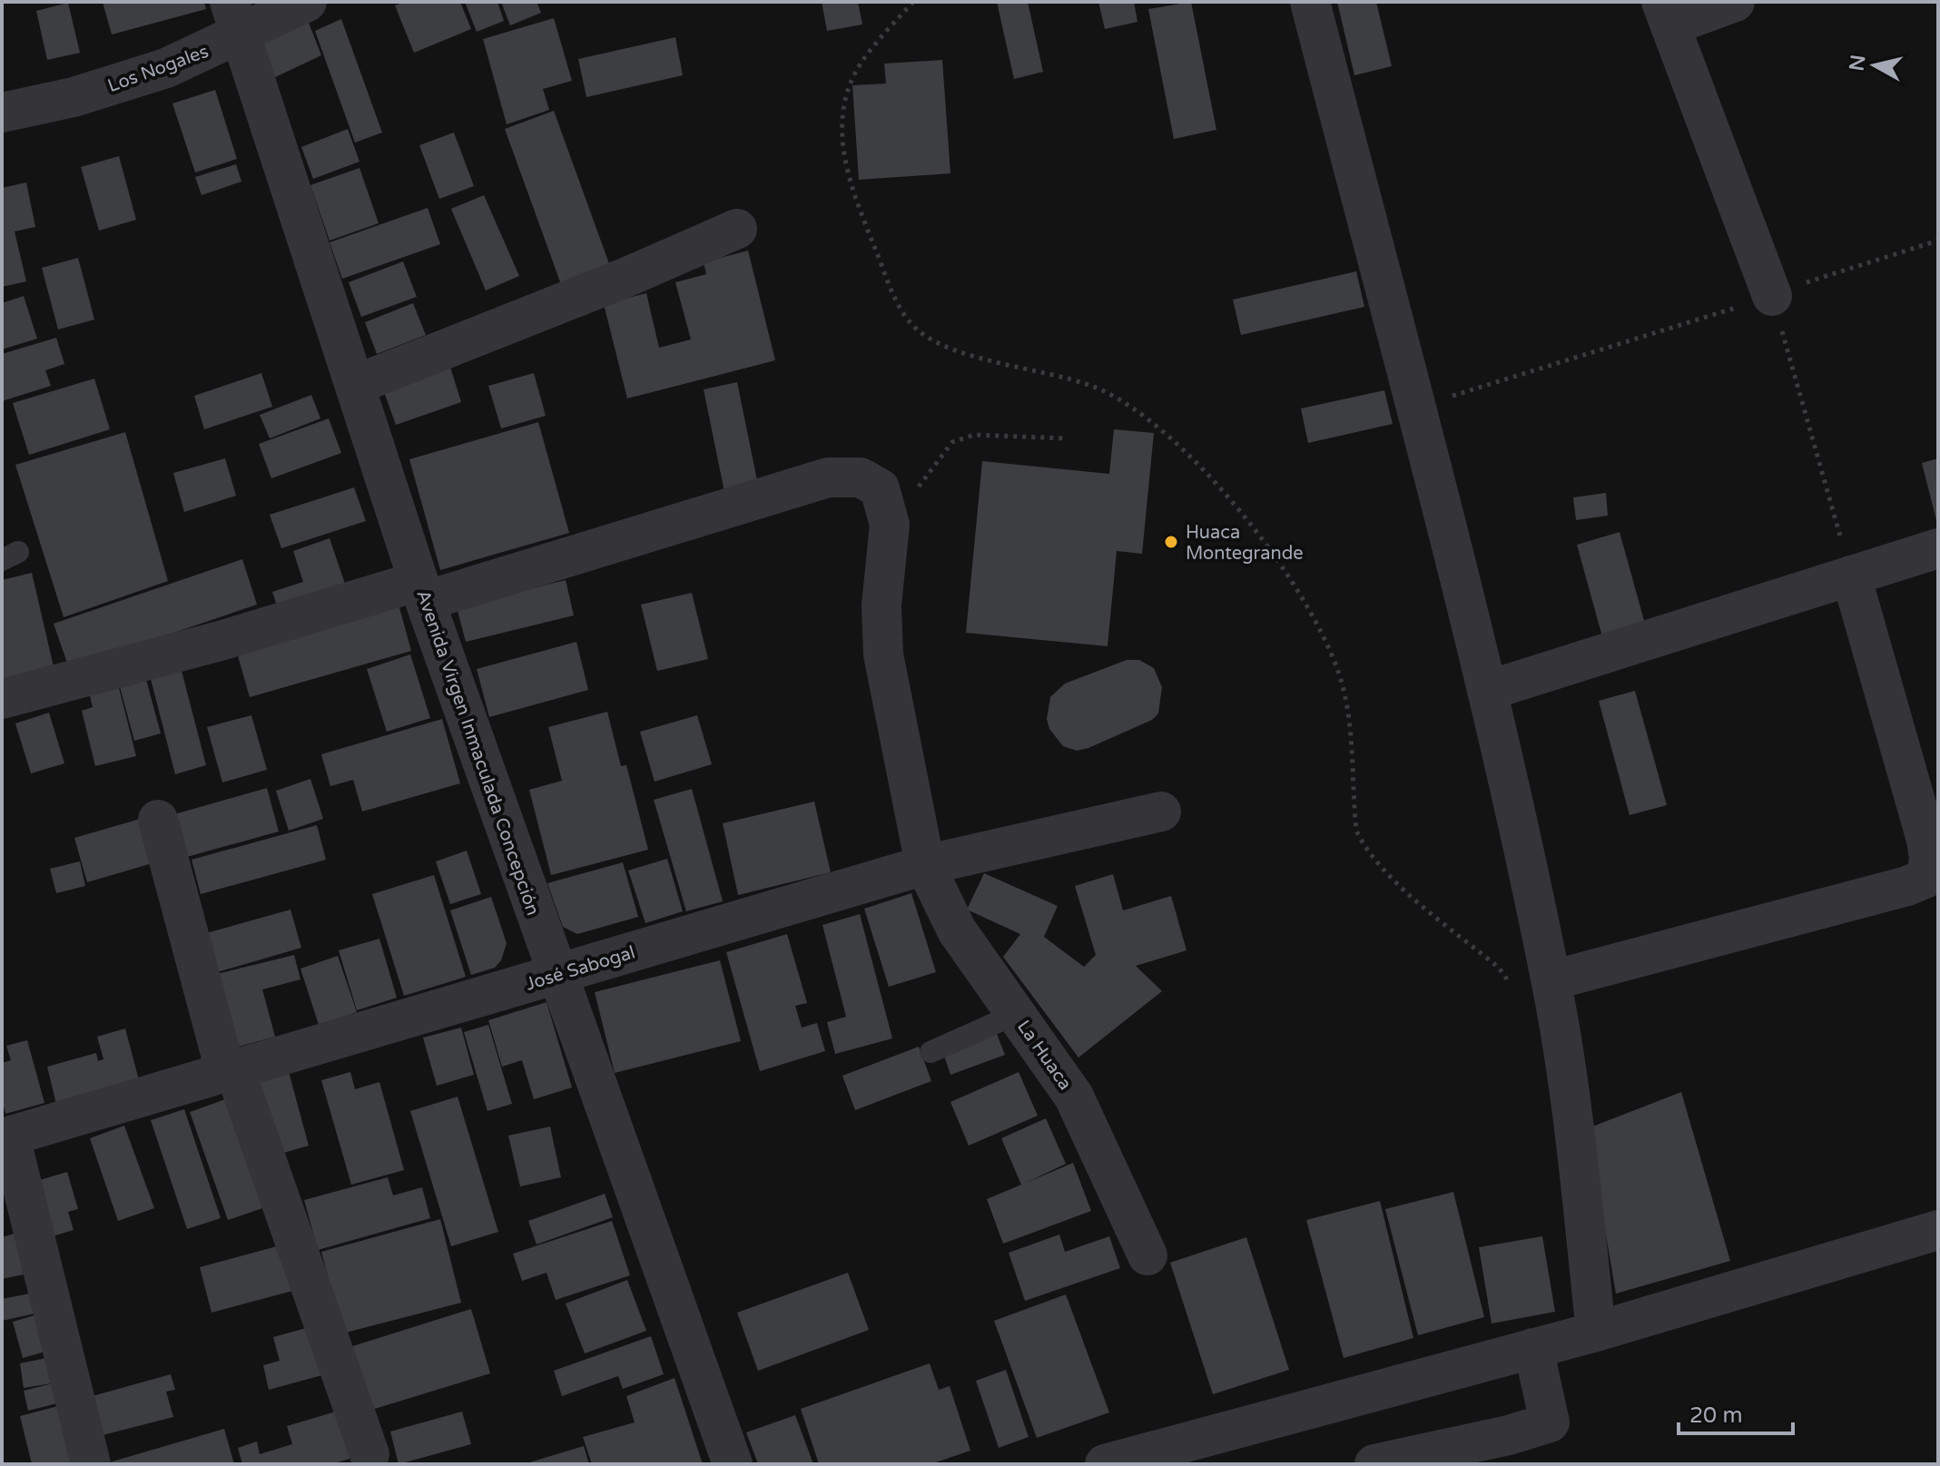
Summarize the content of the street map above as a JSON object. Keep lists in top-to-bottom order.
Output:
{
  "streets": {
    "street": [
      "Los Nogales",
      "Avenida Virgen Inmaculada Concepción",
      "José Sabogal",
      "La Huaca"
    ]
  },
  "crossings": [
    ["Los Nogales", "Avenida Virgen Inmaculada Concepción"],
    ["Avenida Virgen Inmaculada Concepción", "José Sabogal"],
    ["José Sabogal", "La Huaca"]
  ],
  "places": ["Huaca Montegrande"],
  "scale_bar": "20 m",
  "north": "left"
}
